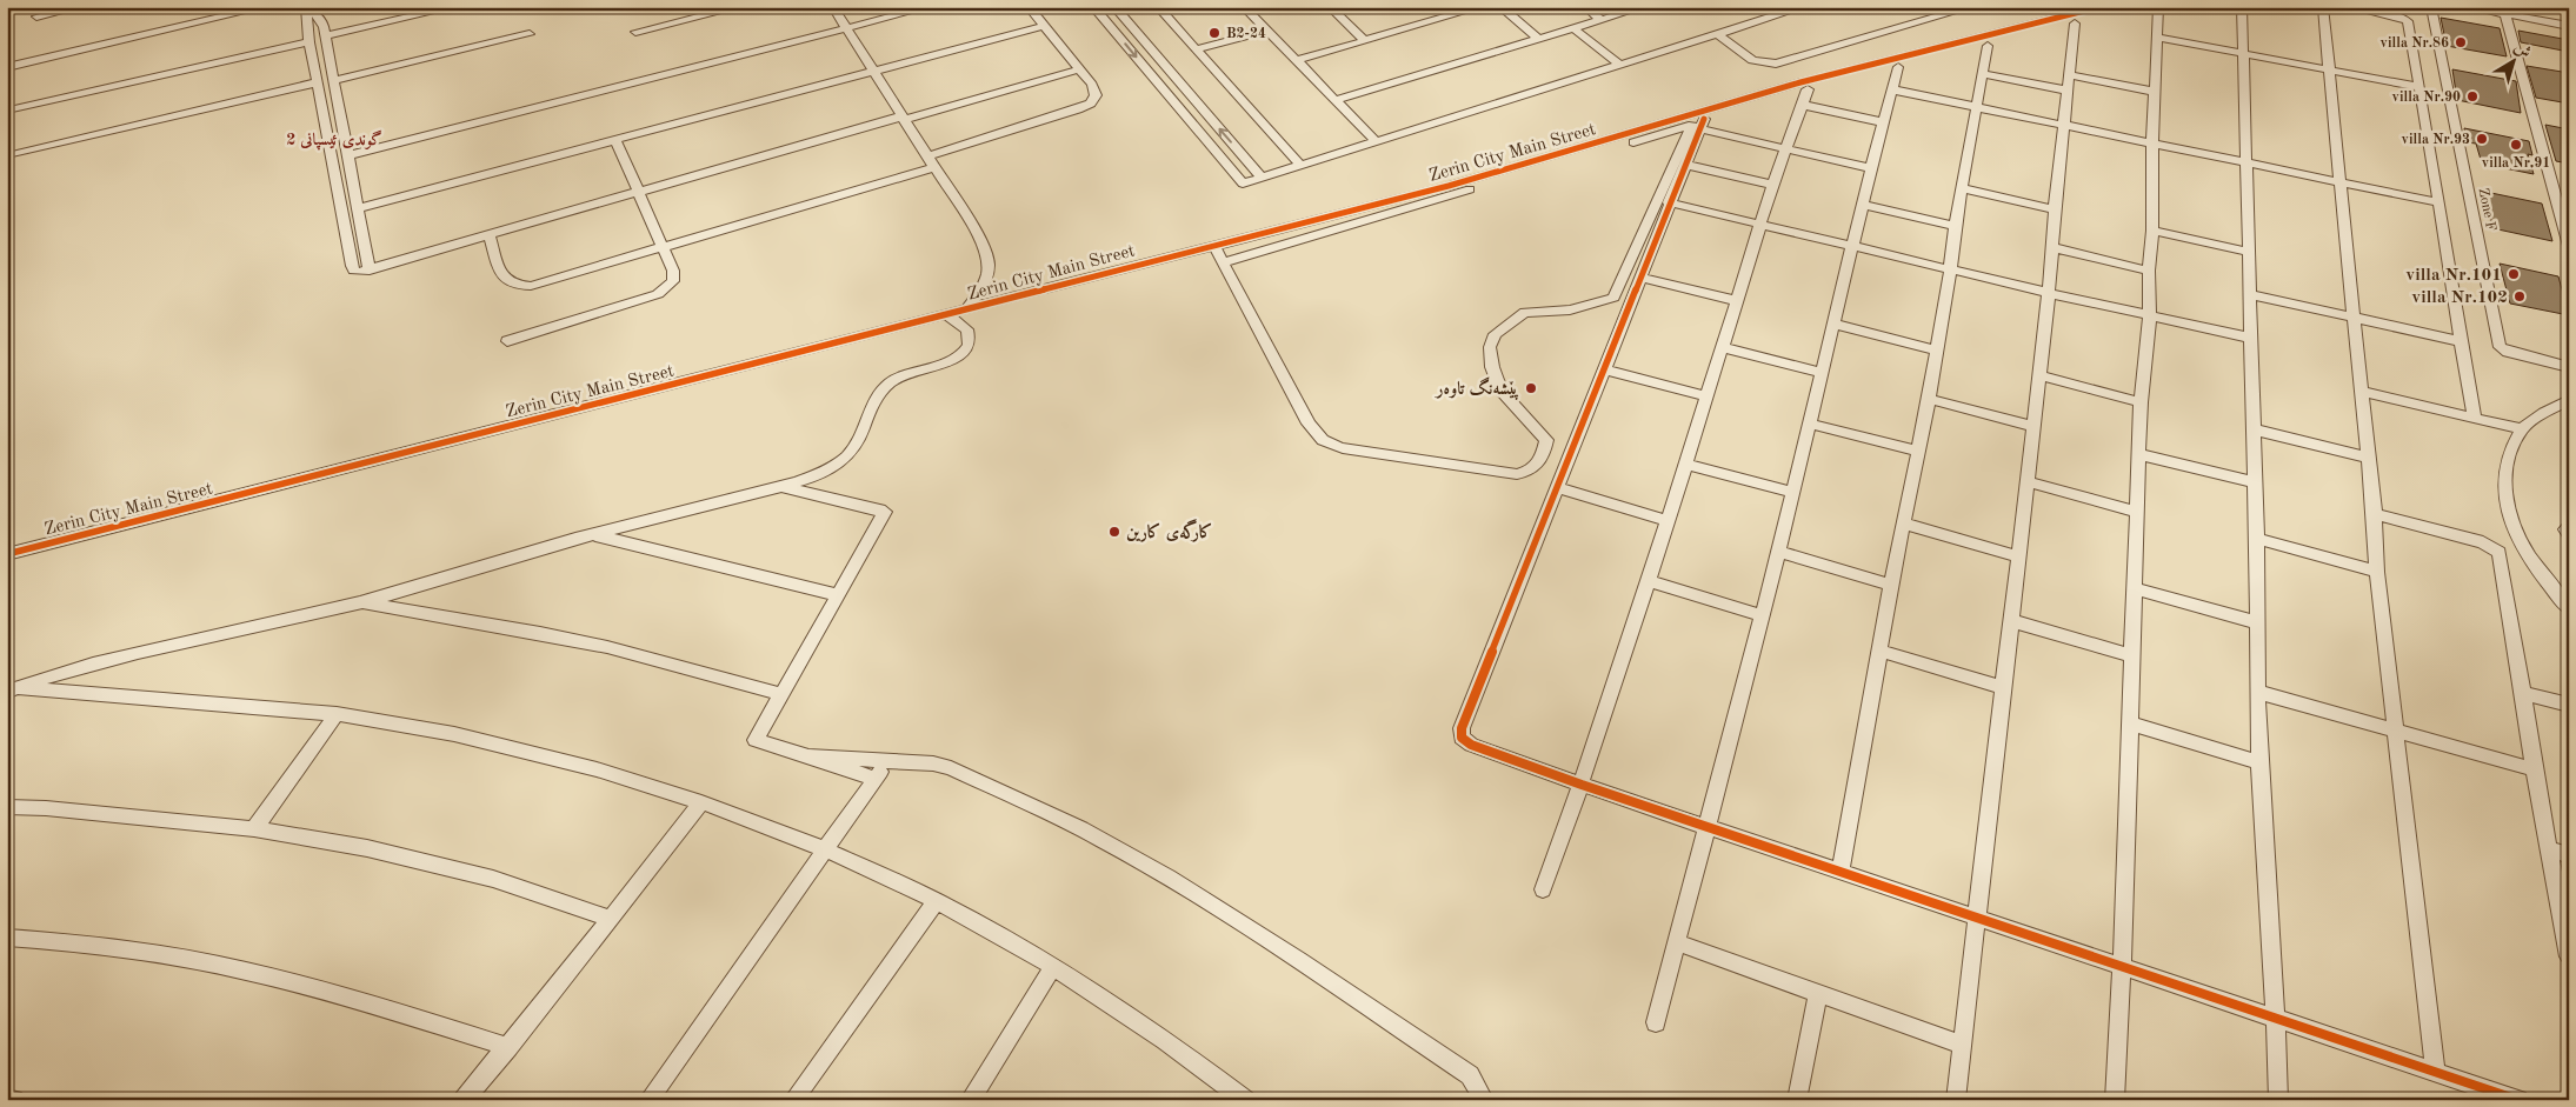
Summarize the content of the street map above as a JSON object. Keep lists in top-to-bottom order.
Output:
{
  "streets": {
    "street": ["Zerin City Main Street", "Zone F"]
  },
  "districts": ["گوندی ئیسپانی 2"],
  "places": [
    "B2-24",
    "villa Nr.86",
    "villa Nr.90",
    "villa Nr.93",
    "villa Nr.91",
    "villa Nr.101",
    "villa Nr.102",
    "پێشەنگ تاوەر",
    "کارگەی کارین"
  ],
  "north": "top right"
}
